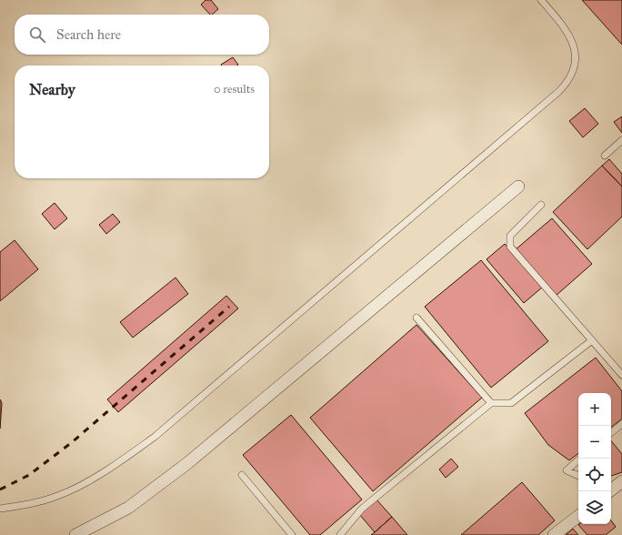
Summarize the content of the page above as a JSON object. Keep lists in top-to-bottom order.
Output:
{
  "page": {
    "search": "Search here",
    "heading": ["Nearby", "0 results"],
    "map_buttons": ["+", "−"]
  }
}
